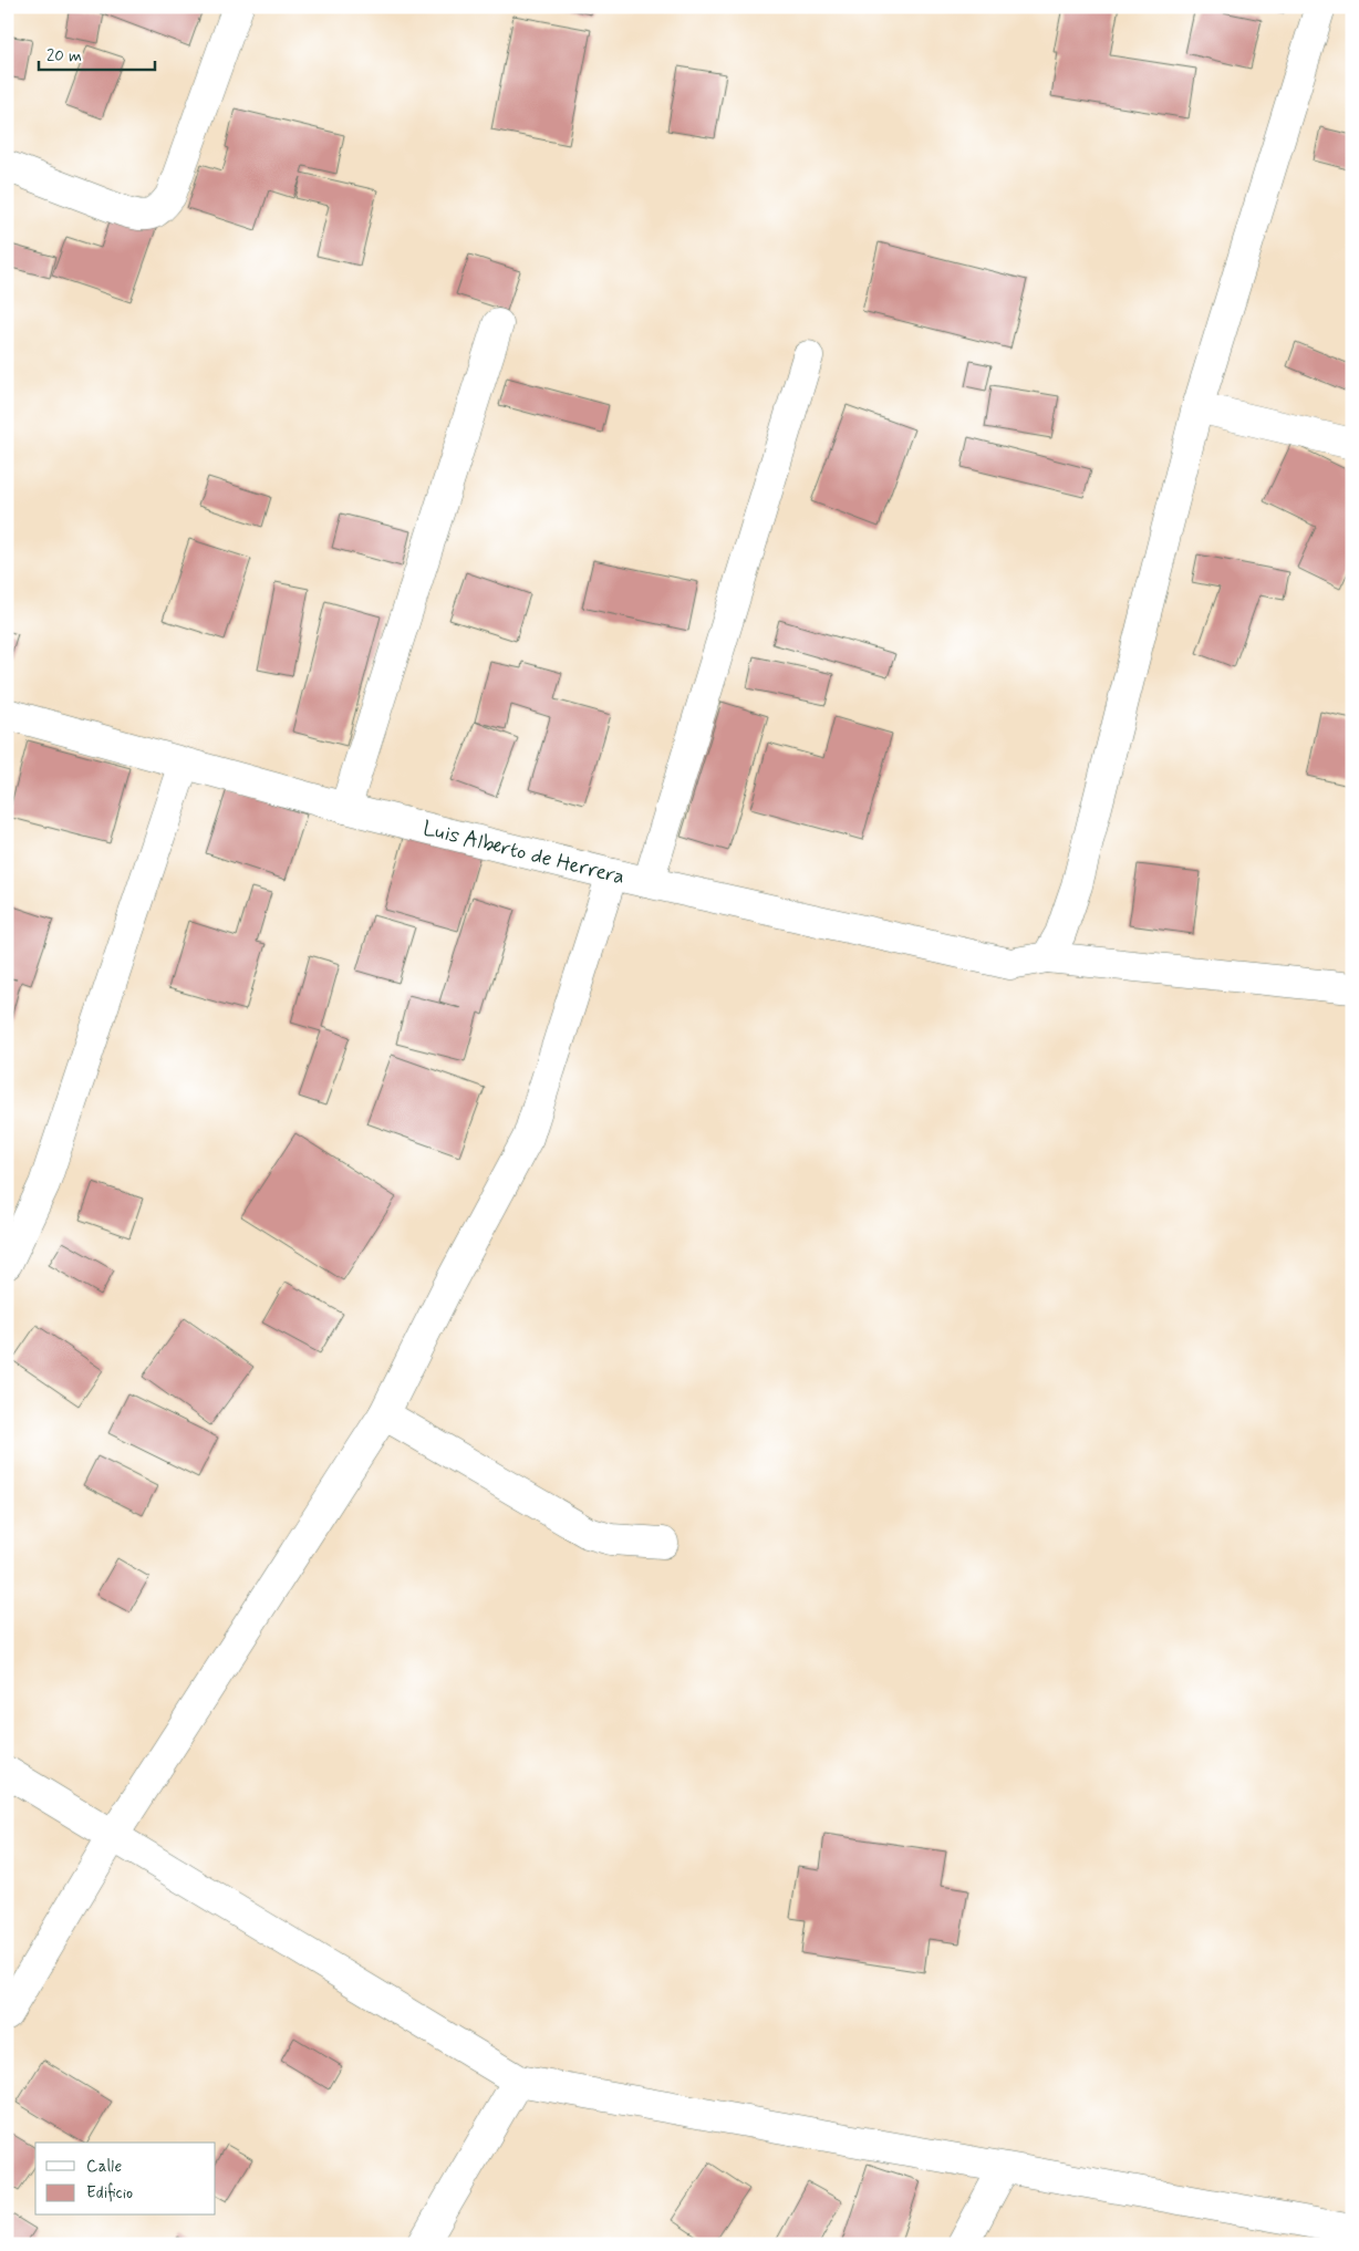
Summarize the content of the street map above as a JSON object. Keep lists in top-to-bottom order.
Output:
{
  "streets": {
    "street": ["Luis Alberto de Herrera"]
  },
  "legend": ["Calle", "Edificio"],
  "scale_bar": "20 m"
}
